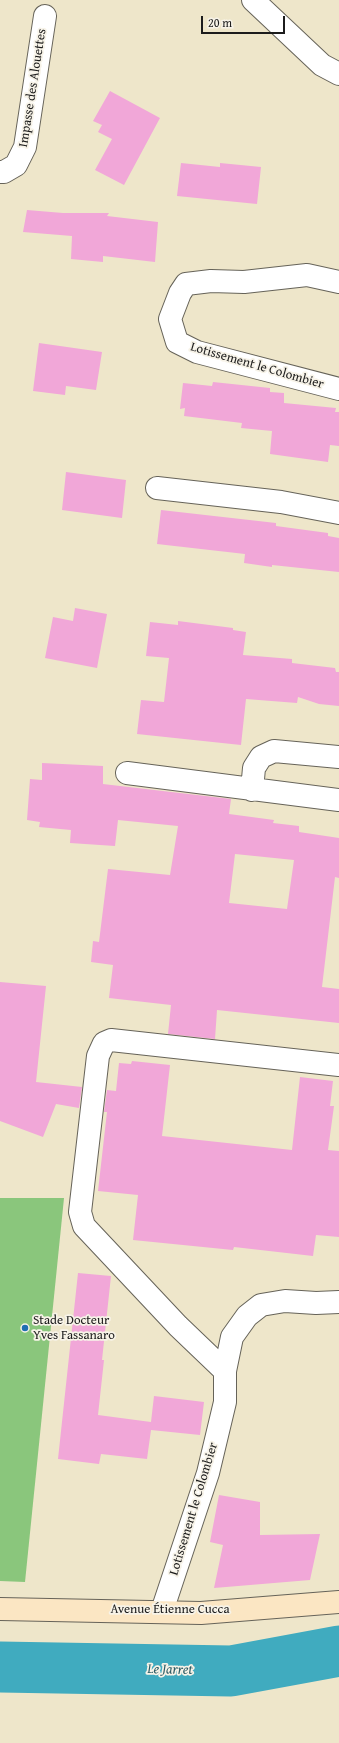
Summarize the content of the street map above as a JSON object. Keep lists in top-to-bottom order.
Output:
{
  "streets": {
    "main road": ["Avenue Étienne Cucca"],
    "street": ["Impasse des Alouettes", "Lotissement le Colombier"]
  },
  "crossings": [
    ["Lotissement le Colombier", "Avenue Étienne Cucca"]
  ],
  "water": ["Le Jarret"],
  "places": ["Stade Docteur Yves Fassanaro"],
  "scale_bar": "20 m"
}
